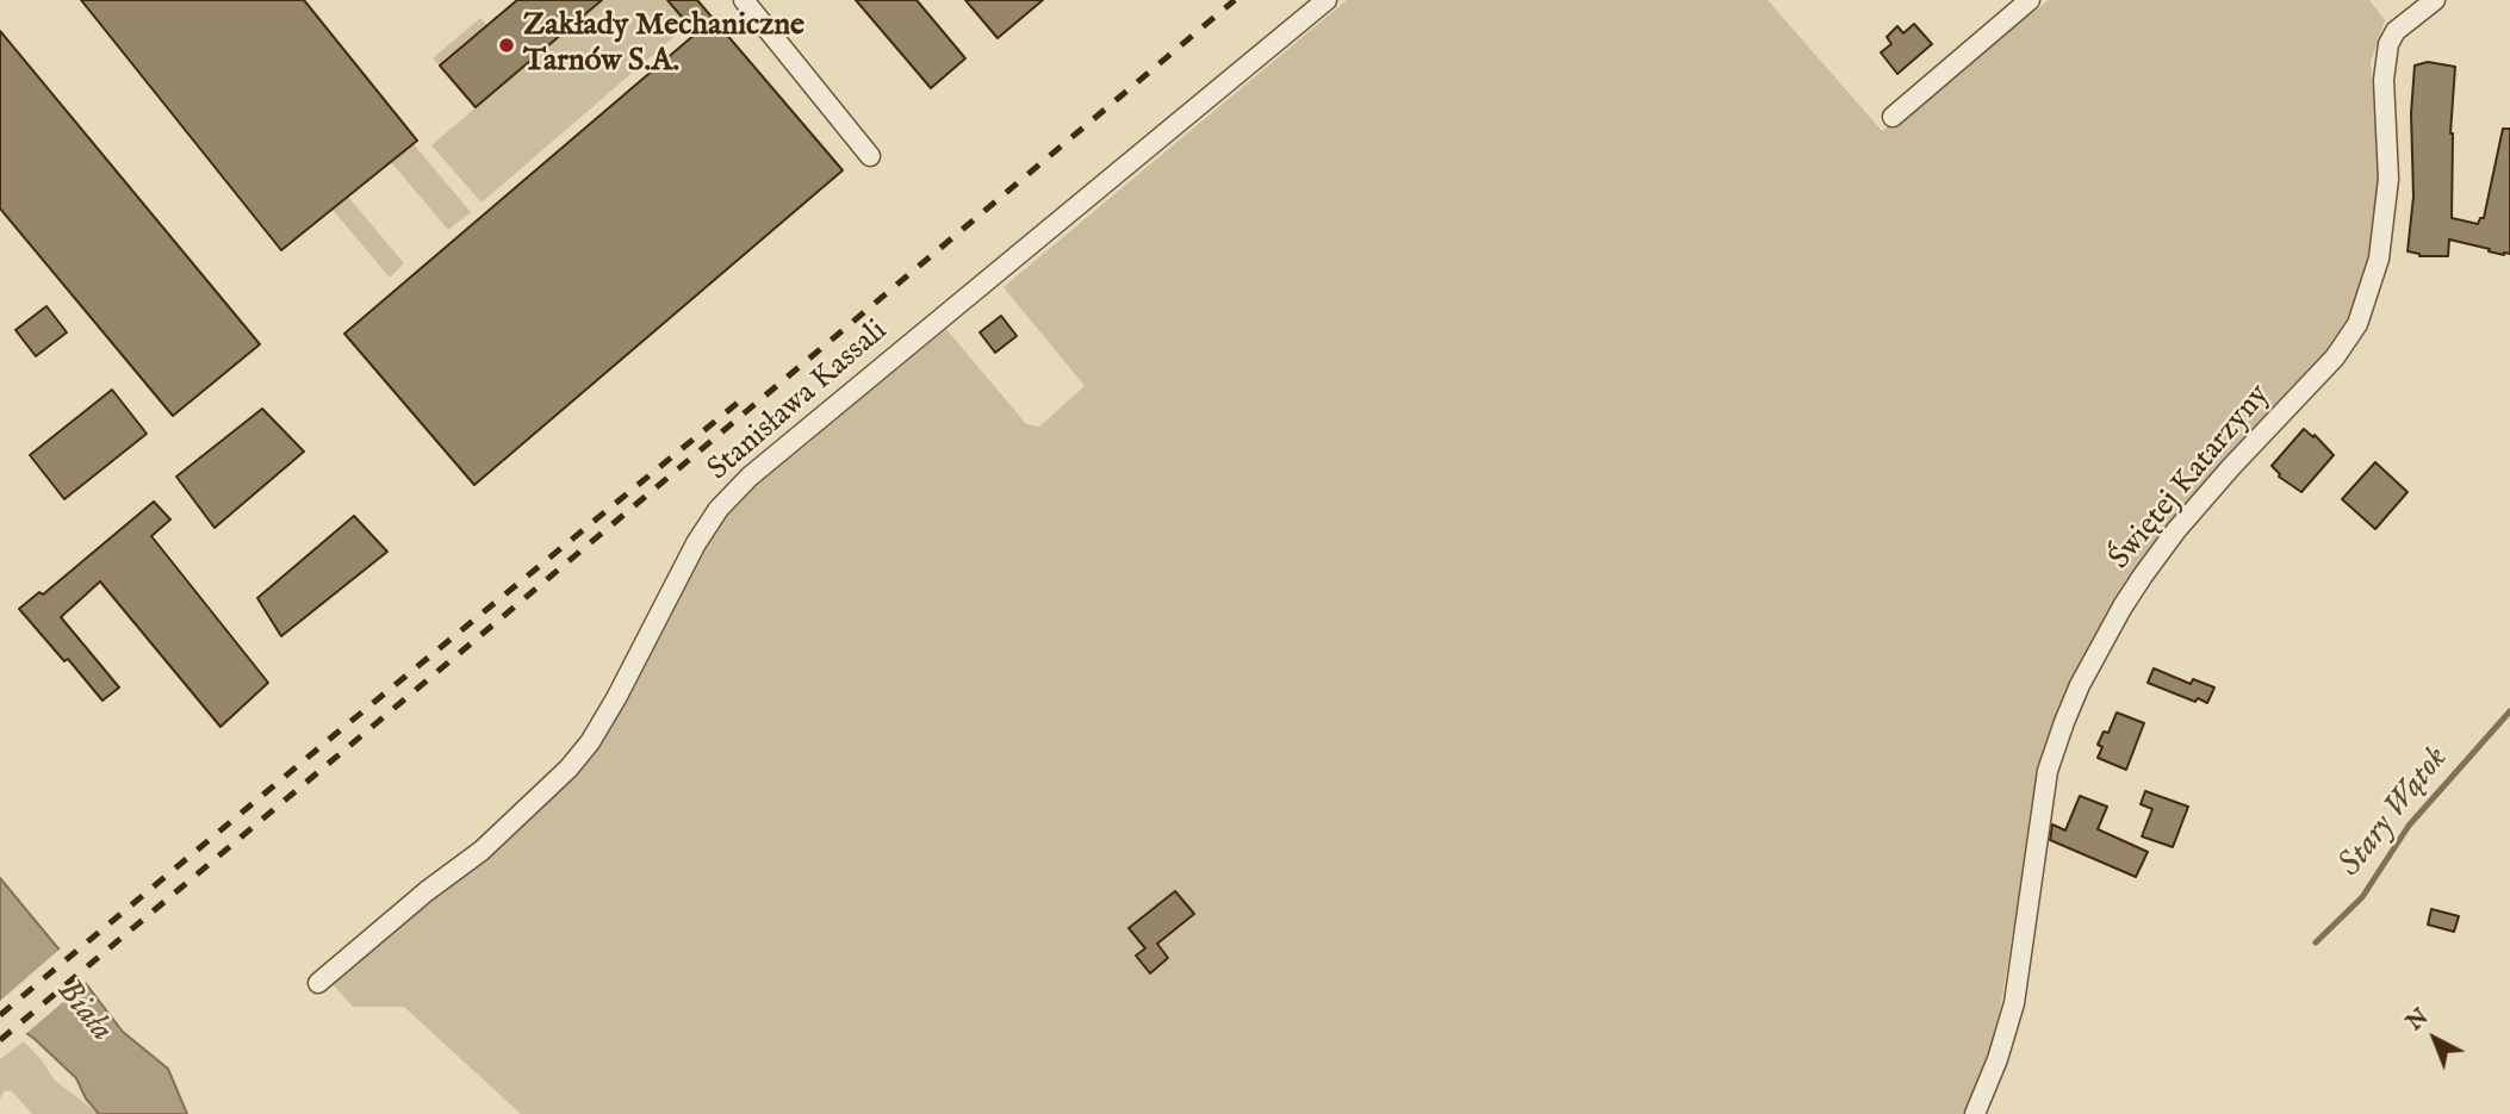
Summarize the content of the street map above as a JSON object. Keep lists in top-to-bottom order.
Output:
{
  "streets": {
    "street": ["Stanisława Kassali", "Świętej Katarzyny"]
  },
  "water": ["Stary Wątok", "Biała"],
  "places": ["Zakłady Mechaniczne Tarnów S.A."],
  "north": "top left"
}
